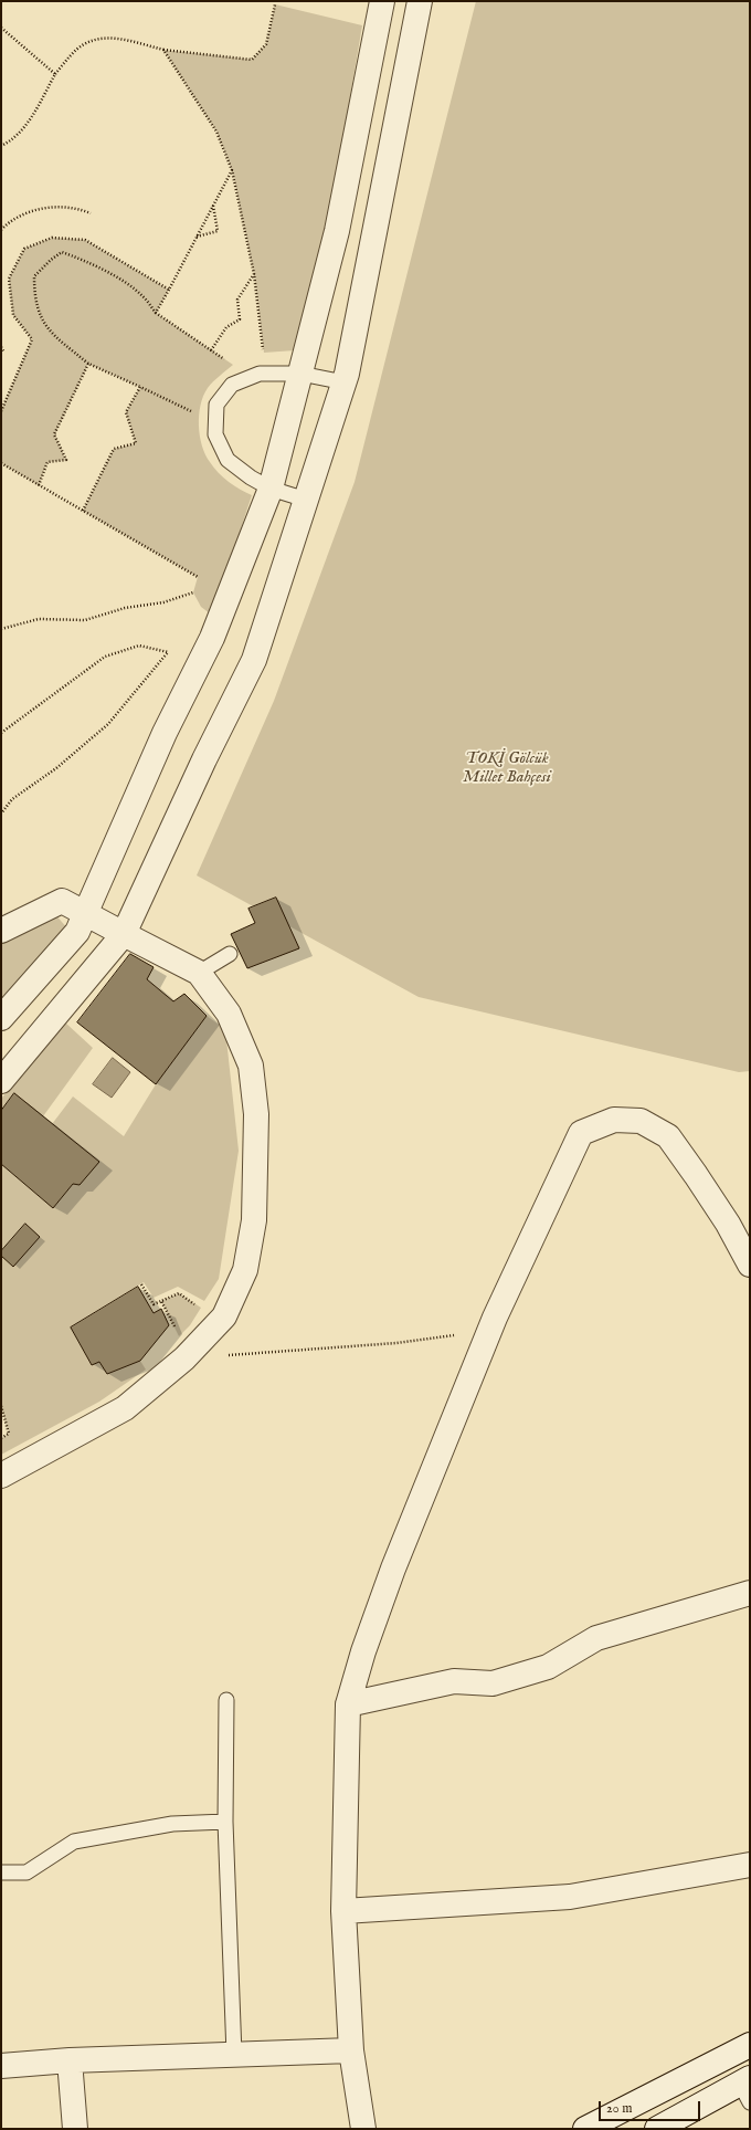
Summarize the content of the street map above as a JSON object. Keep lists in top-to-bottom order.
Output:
{
  "parks": ["TOKİ Gölcük Millet Bahçesi"],
  "scale_bar": "20 m"
}
